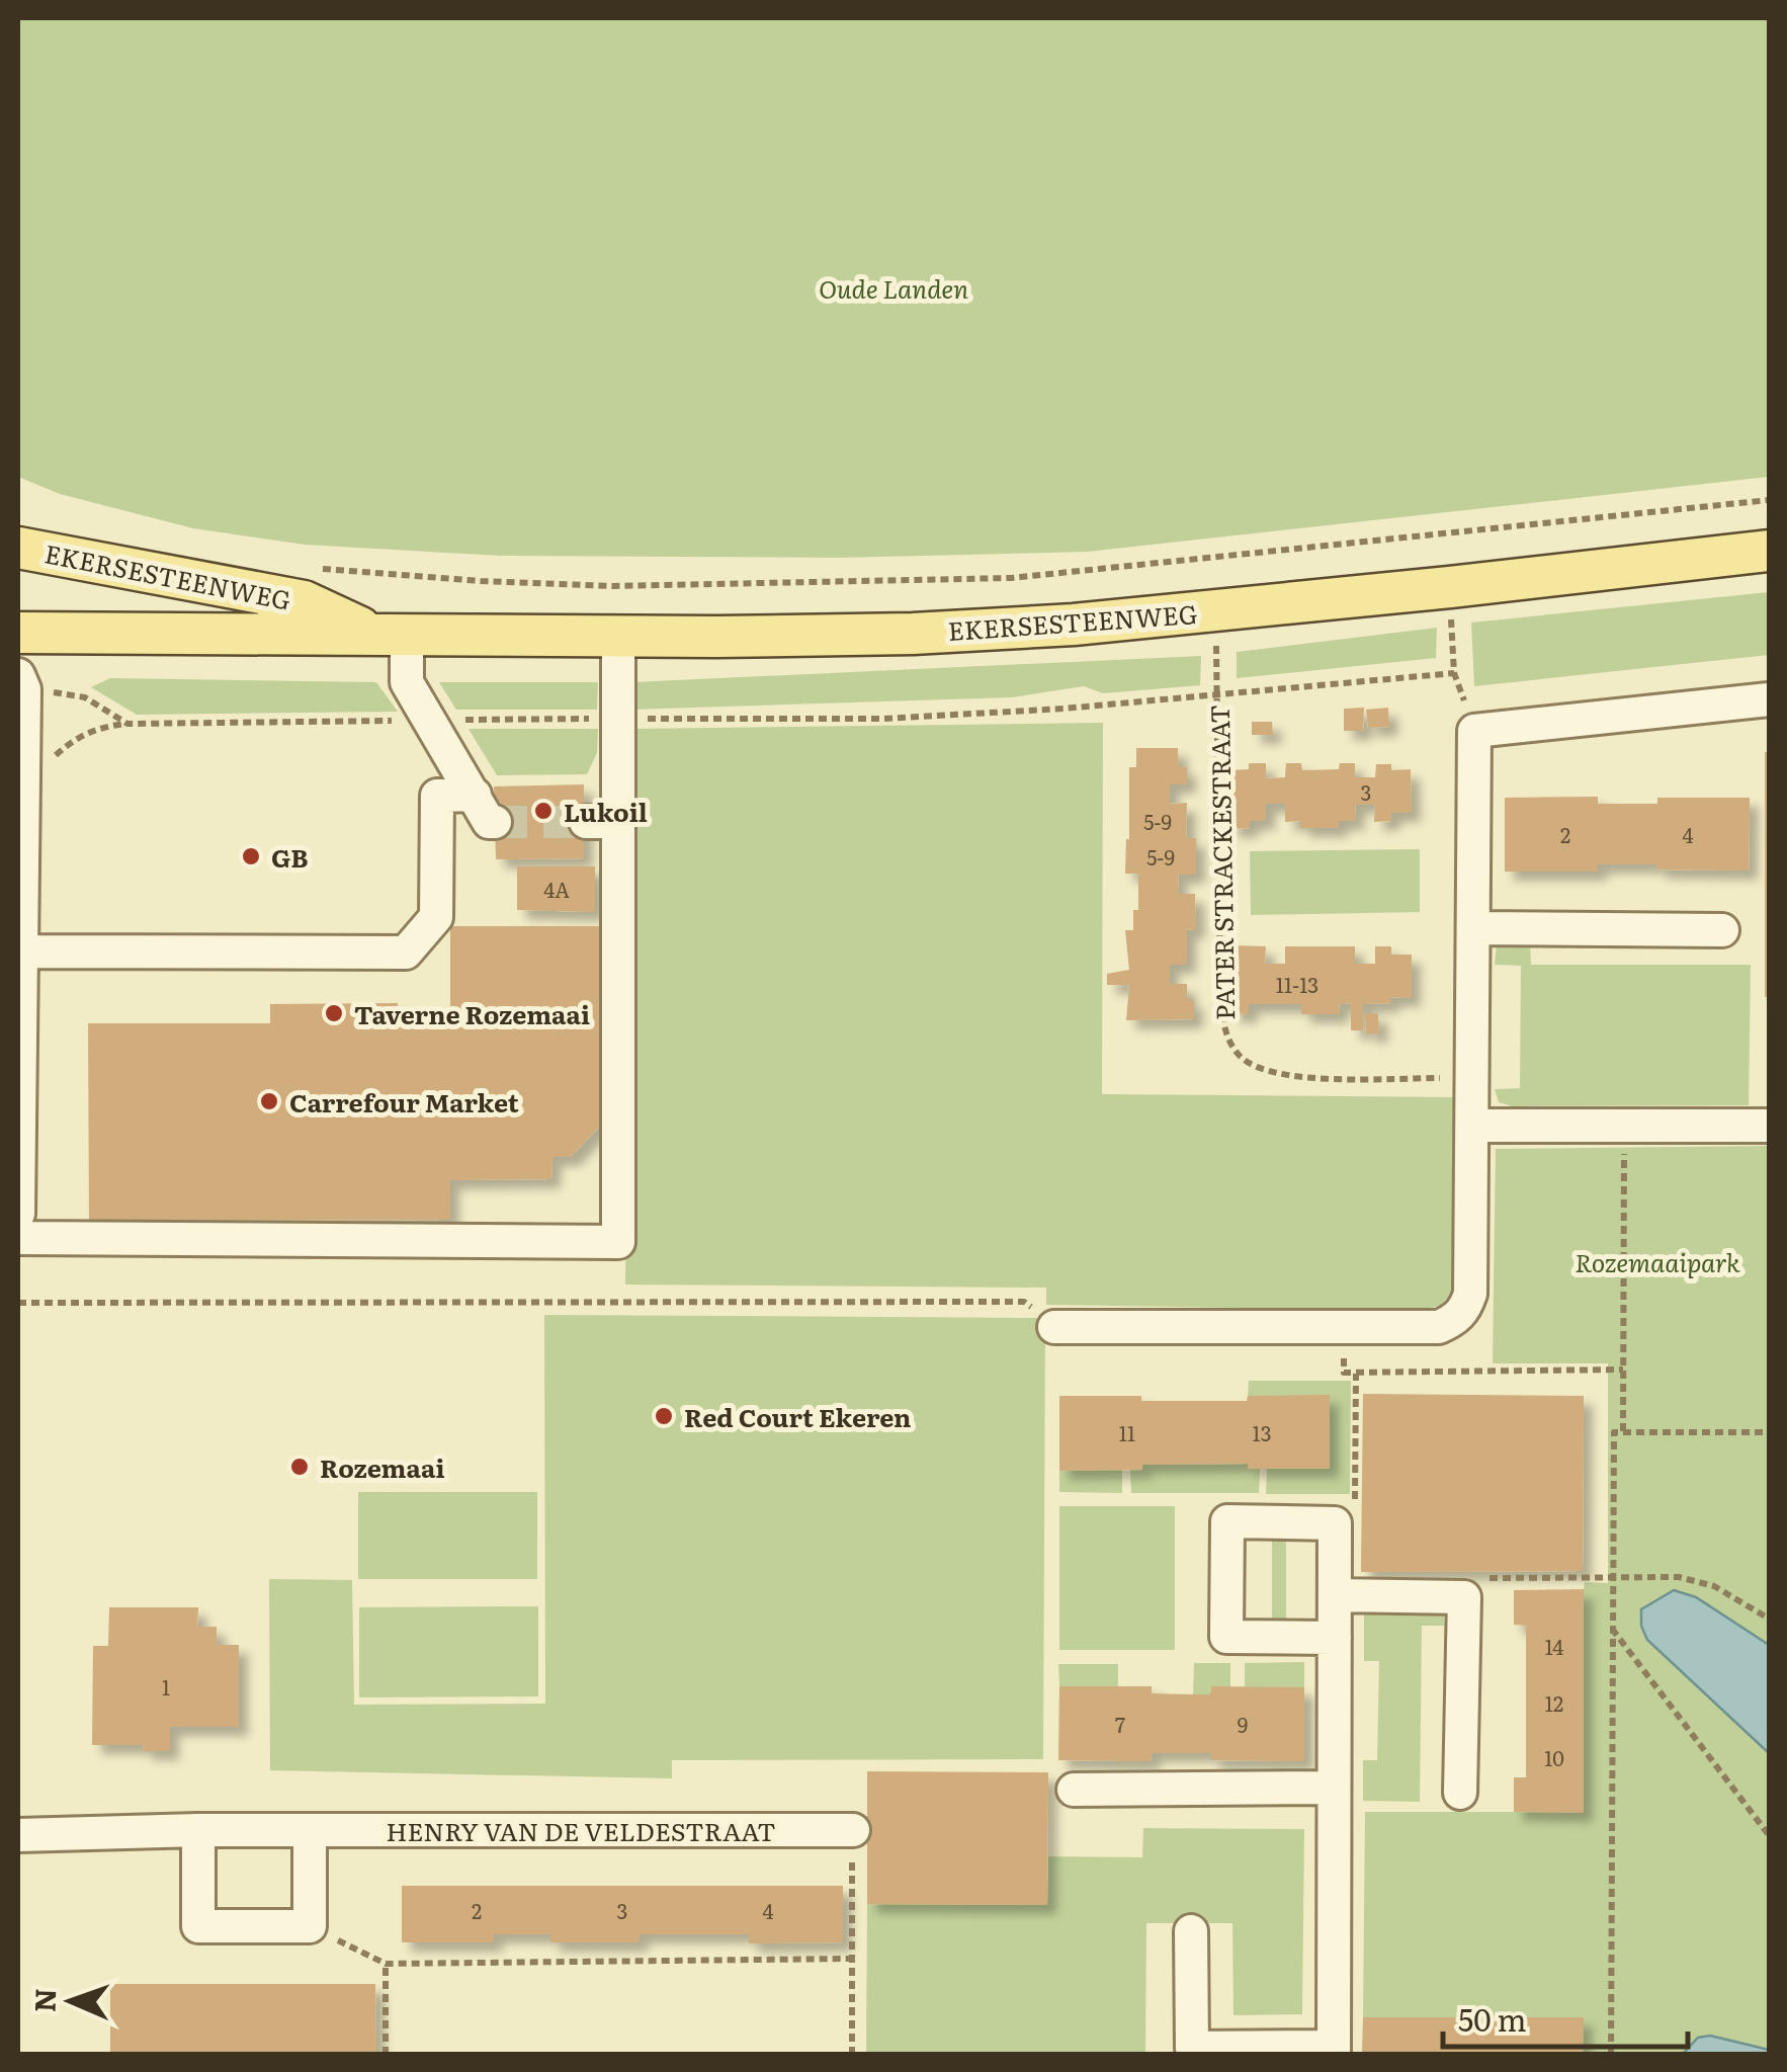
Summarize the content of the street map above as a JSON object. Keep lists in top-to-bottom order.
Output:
{
  "streets": {
    "main road": ["EKERSESTEENWEG"],
    "street": ["HENRY VAN DE VELDESTRAAT"],
    "path": ["PATER STRACKESTRAAT"]
  },
  "crossings": [
    ["EKERSESTEENWEG", "PATER STRACKESTRAAT"]
  ],
  "parks": ["Oude Landen", "Rozemaaipark"],
  "places": [
    "Lukoil",
    "GB",
    "Taverne Rozemaai",
    "Carrefour Market",
    "Red Court Ekeren",
    "Rozemaai"
  ],
  "house_numbers": [
    "3",
    "5-9",
    "2",
    "4",
    "5-9",
    "4A",
    "11-13",
    "11",
    "13",
    "14",
    "1",
    "12",
    "7",
    "9",
    "10",
    "2",
    "3",
    "4"
  ],
  "scale_bar": "50 m",
  "north": "left"
}
